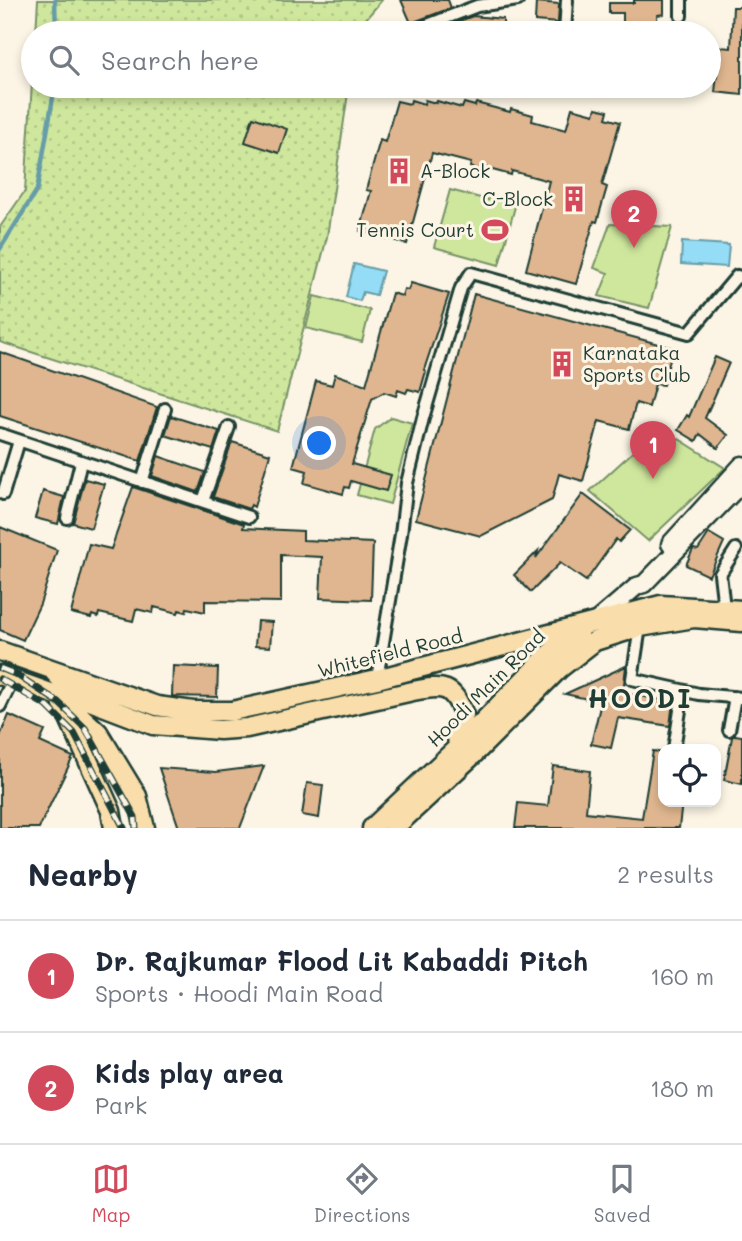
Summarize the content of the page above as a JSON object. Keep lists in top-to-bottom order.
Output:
{
  "streets": {
    "main road": ["Whitefield Road", "Hoodi Main Road"]
  },
  "crossings": [
    ["Whitefield Road", "Hoodi Main Road"]
  ],
  "districts": ["HOODI"],
  "places": {
    "building": ["A-Block", "C-Block", "Karnataka Sports Club"],
    "sports": ["Tennis Court"]
  },
  "page": {
    "search": "Search here",
    "pins": ["2", "1"],
    "heading": ["Nearby", "2 results"],
    "list": [
      {
        "mark": "1",
        "name": "Dr. Rajkumar Flood Lit Kabaddi Pitch",
        "note": "Sports · Hoodi Main Road",
        "value": "160 m"
      },
      {
        "mark": "2",
        "name": "Kids play area",
        "note": "Park",
        "value": "180 m"
      }
    ],
    "nav": ["Map", "Directions", "Saved"]
  }
}
